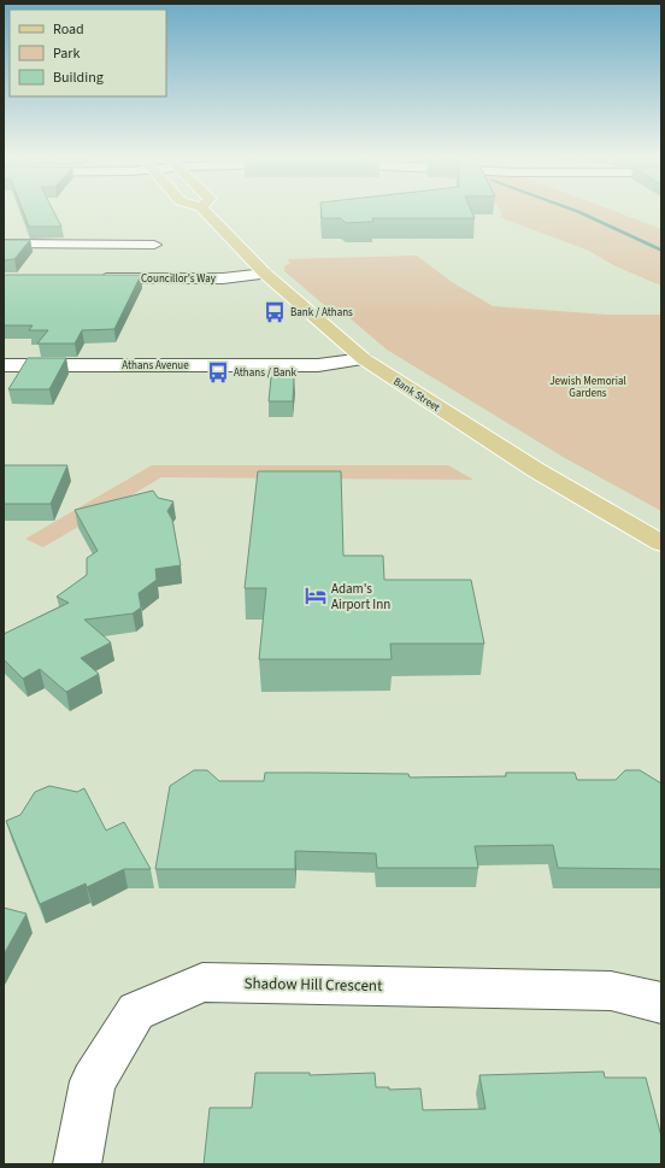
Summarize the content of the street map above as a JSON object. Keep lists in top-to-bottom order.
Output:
{
  "streets": {
    "main road": ["Bank Street"],
    "street": ["Councillor's Way", "Athans Avenue", "Shadow Hill Crescent"]
  },
  "crossings": [
    ["Councillor's Way", "Bank Street"],
    ["Athans Avenue", "Bank Street"]
  ],
  "parks": ["Jewish Memorial Gardens"],
  "places": {
    "bus stop": ["Bank / Athans", "Athans / Bank"],
    "hotel": ["Adam's Airport Inn"]
  },
  "legend": ["Road", "Park", "Building"]
}
